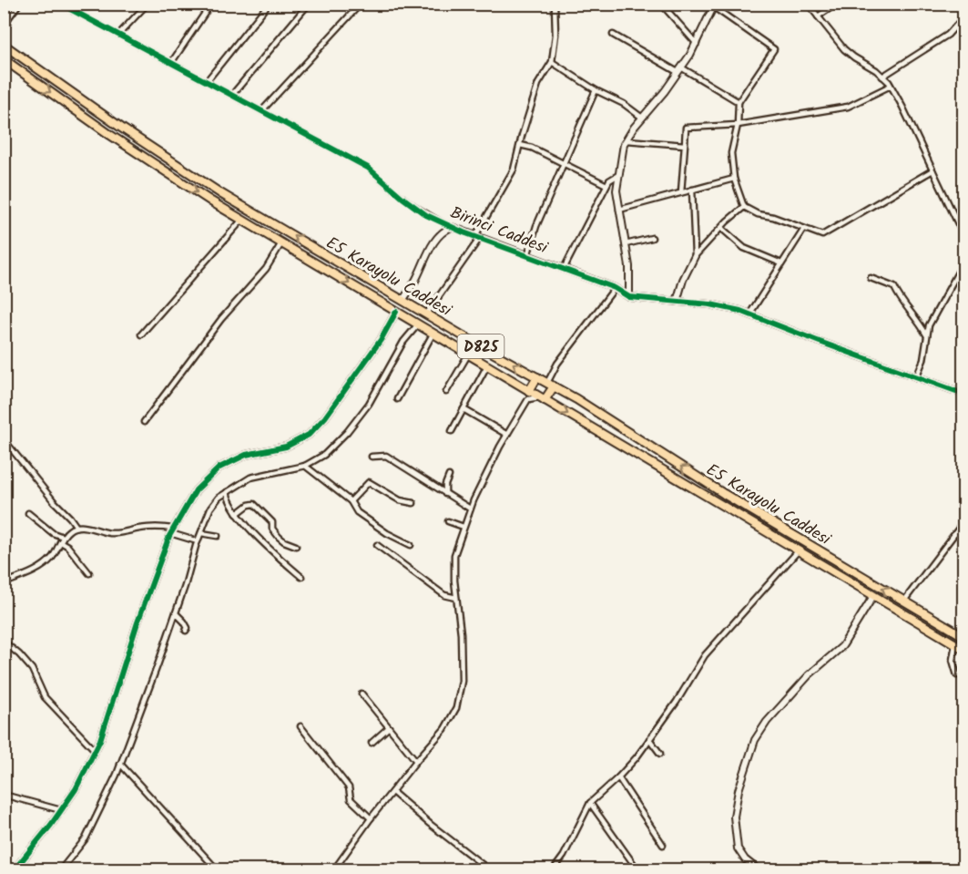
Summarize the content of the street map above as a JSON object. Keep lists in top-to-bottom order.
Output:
{
  "streets": {
    "highway": ["E5 Karayolu Caddesi", "D825"],
    "street": ["Birinci Caddesi"]
  }
}
